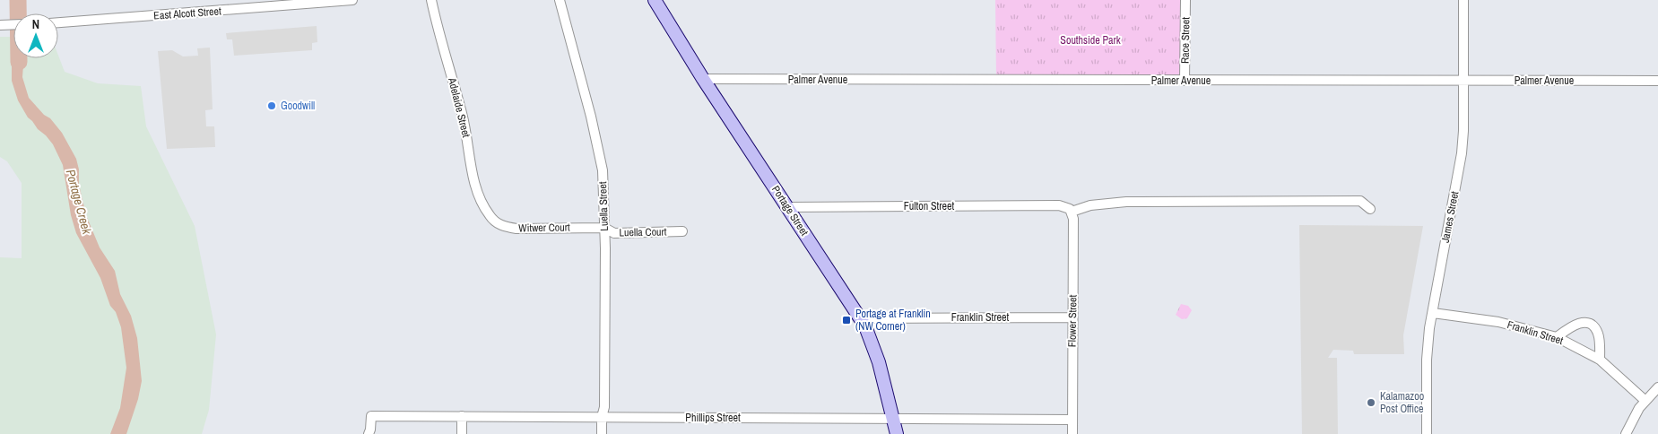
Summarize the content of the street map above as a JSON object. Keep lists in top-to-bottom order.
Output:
{
  "streets": {
    "main road": ["Portage Street"],
    "street": [
      "East Alcott Street",
      "Race Street",
      "Palmer Avenue",
      "Adelaide Street",
      "Luella Street",
      "Fulton Street",
      "James Street",
      "Witwer Court",
      "Luella Court",
      "Franklin Street",
      "Flower Street",
      "Phillips Street"
    ]
  },
  "crossings": [
    ["Race Street", "Palmer Avenue"],
    ["Palmer Avenue", "Portage Street"],
    ["Palmer Avenue", "James Street"],
    ["Adelaide Street", "Witwer Court"],
    ["Luella Street", "Witwer Court"],
    ["Luella Street", "Luella Court"],
    ["Luella Street", "Phillips Street"],
    ["Fulton Street", "Portage Street"],
    ["Fulton Street", "Flower Street"],
    ["Portage Street", "Franklin Street"],
    ["Portage Street", "Phillips Street"],
    ["James Street", "Franklin Street"],
    ["Witwer Court", "Luella Court"],
    ["Franklin Street", "Flower Street"],
    ["Flower Street", "Phillips Street"]
  ],
  "water": ["Portage Creek"],
  "parks": ["Southside Park"],
  "places": {
    "other": ["Goodwill", "Kalamazoo Post Office"],
    "transit": ["Portage at Franklin (NW Corner)"]
  },
  "north": "top"
}
